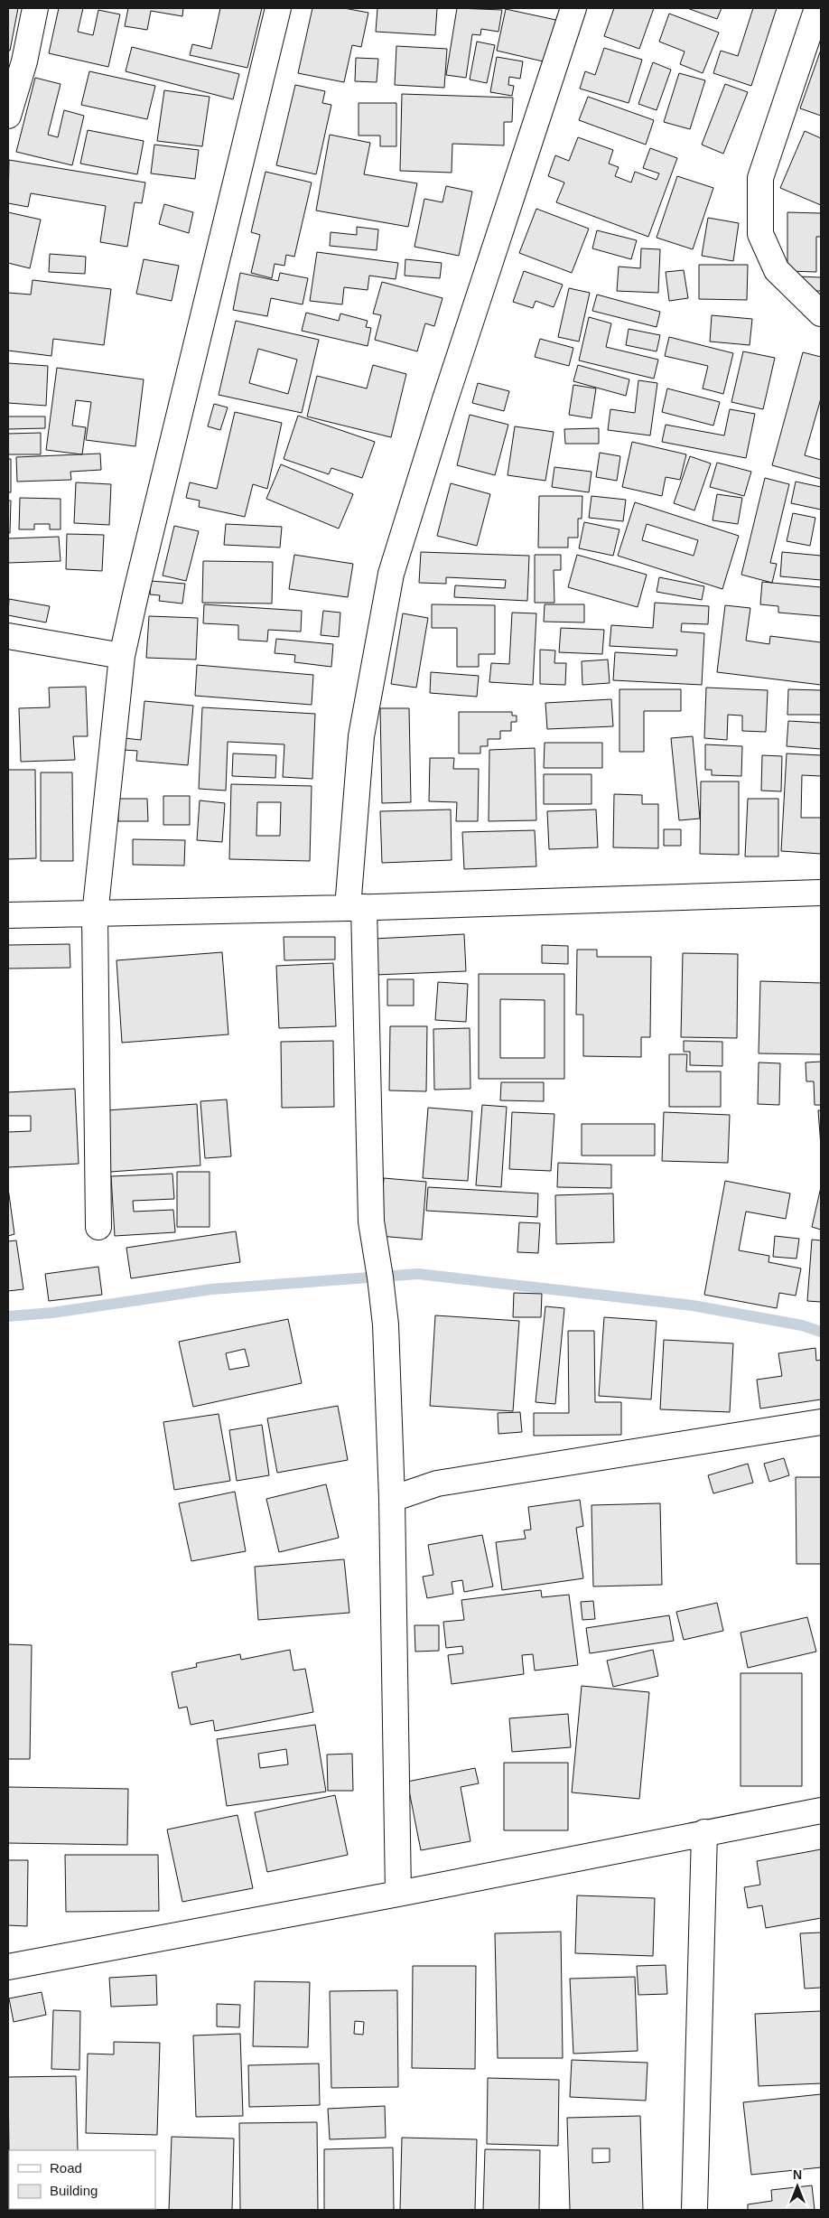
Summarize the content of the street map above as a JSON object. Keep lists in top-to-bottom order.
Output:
{
  "legend": ["Road", "Building"],
  "north": "top"
}
